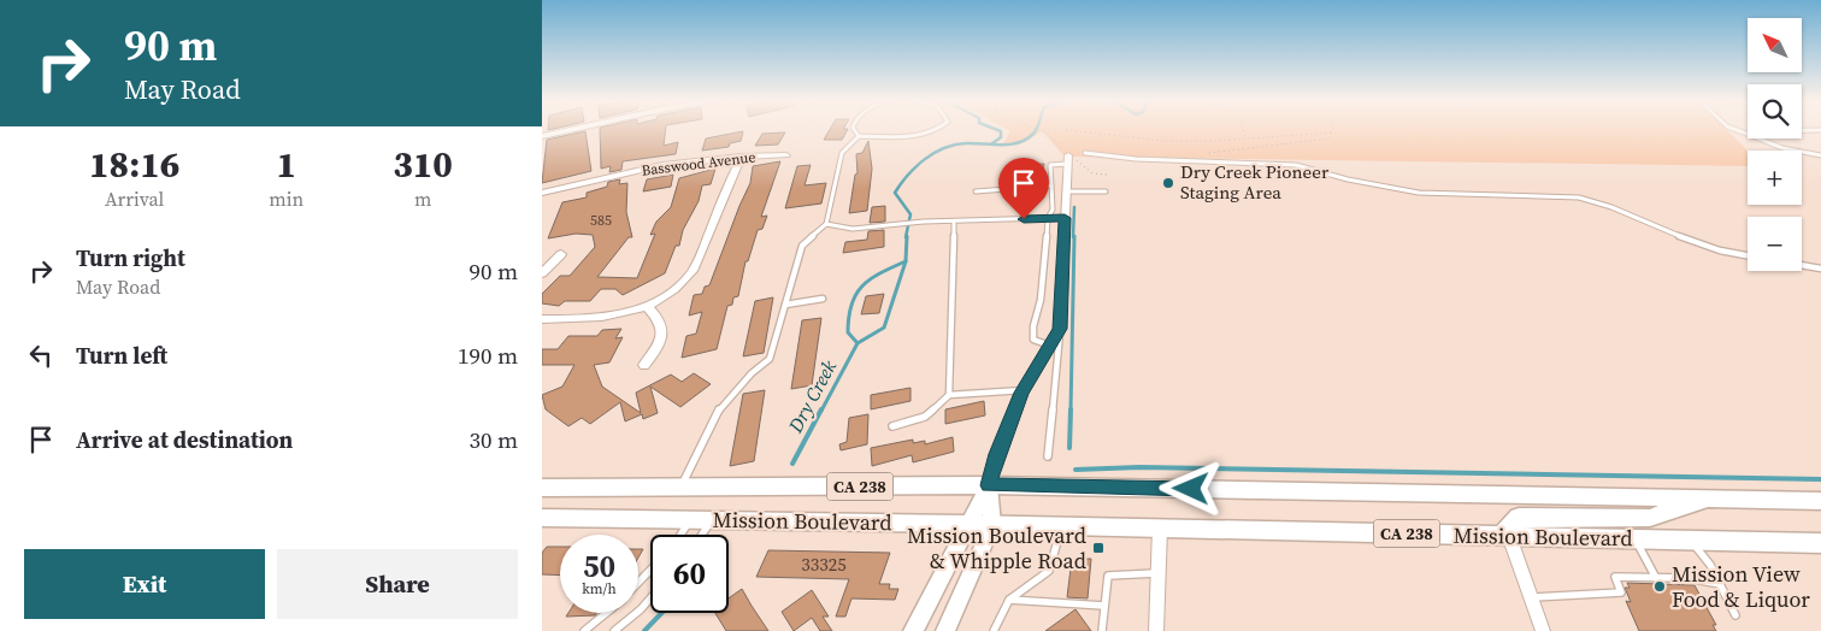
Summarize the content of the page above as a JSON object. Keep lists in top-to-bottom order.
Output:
{
  "streets": {
    "main road": ["CA 238", "Mission Boulevard"],
    "street": ["Basswood Avenue"]
  },
  "water": ["Dry Creek"],
  "places": {
    "other": ["Dry Creek Pioneer Staging Area", "Mission View Food & Liquor"],
    "transit": ["Mission Boulevard & Whipple Road"]
  },
  "house_numbers": ["585", "33325"],
  "north": "top left",
  "page": {
    "turn": ["90 m", "May Road"],
    "map_buttons": ["+", "−"],
    "eta": [
      "18:16",
      "Arrival",
      "1",
      "min",
      "310",
      "m"
    ],
    "list": [
      {
        "name": "Turn right",
        "note": "May Road",
        "value": "90 m"
      },
      {
        "name": "Turn left",
        "value": "190 m"
      },
      {
        "name": "Arrive at destination",
        "value": "30 m"
      }
    ],
    "speed": "50 km/h",
    "limit": "60",
    "buttons": ["Exit", "Share"]
  }
}
